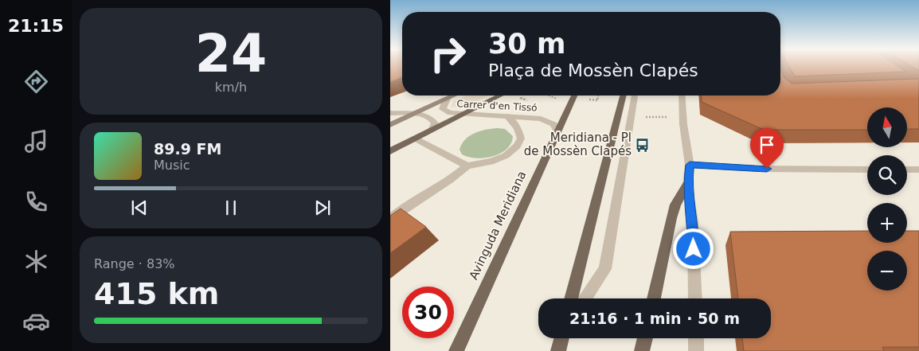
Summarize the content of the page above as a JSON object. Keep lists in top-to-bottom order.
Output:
{
  "streets": {
    "main road": ["Avinguda Meridiana"],
    "street": ["Carrer d'en Tissó"]
  },
  "crossings": [
    ["Carrer d'en Tissó", "Avinguda Meridiana"]
  ],
  "places": {
    "bus stop": ["Meridiana - Pl de Mossèn Clapés"]
  },
  "north": "top",
  "page": {
    "tabs": "21:15",
    "tile": [
      ["24", "km/h"],
      ["Range · 83%", "415 km"]
    ],
    "turn": ["30 m", "Plaça de Mossèn Clapés"],
    "map_buttons": ["+", "−"],
    "song": ["89.9 FM", "Music"],
    "limit": "30",
    "trip": "21:16 · 1 min · 50 m"
  }
}
